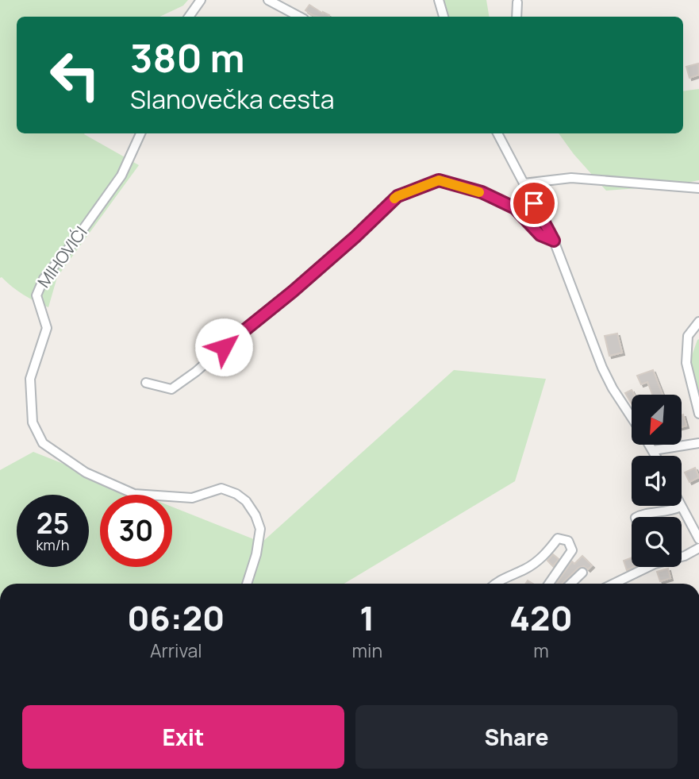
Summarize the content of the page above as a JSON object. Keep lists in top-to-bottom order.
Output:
{
  "streets": {
    "street": ["MIHOVIĆI"]
  },
  "north": "bottom left",
  "page": {
    "turn": ["380 m", "Slanovečka cesta"],
    "speed": "25 km/h",
    "limit": "30",
    "eta": [
      "06:20",
      "Arrival",
      "1",
      "min",
      "420",
      "m"
    ],
    "buttons": ["Exit", "Share"]
  }
}
